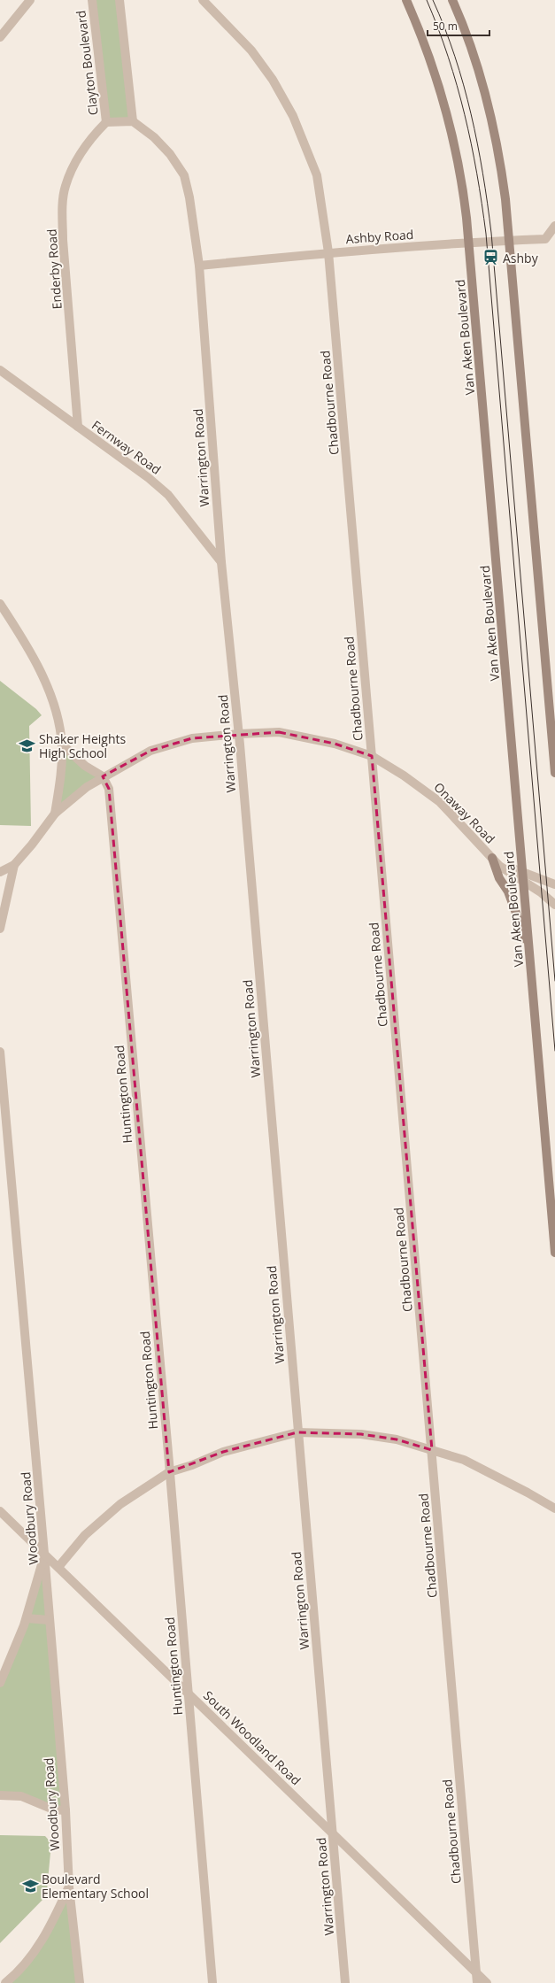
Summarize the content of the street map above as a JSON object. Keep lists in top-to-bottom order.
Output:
{
  "streets": {
    "main road": ["Van Aken Boulevard"],
    "street": [
      "Clayton Boulevard",
      "Ashby Road",
      "Enderby Road",
      "Chadbourne Road",
      "Fernway Road",
      "Warrington Road",
      "Onaway Road",
      "Huntington Road",
      "Woodbury Road",
      "South Woodland Road"
    ]
  },
  "crossings": [
    ["Clayton Boulevard", "Enderby Road"],
    ["Ashby Road", "Van Aken Boulevard"],
    ["Ashby Road", "Chadbourne Road"],
    ["Ashby Road", "Warrington Road"],
    ["Enderby Road", "Fernway Road"],
    ["Van Aken Boulevard", "Onaway Road"],
    ["Chadbourne Road", "Onaway Road"],
    ["Chadbourne Road", "South Woodland Road"],
    ["Fernway Road", "Warrington Road"],
    ["Warrington Road", "Onaway Road"],
    ["Warrington Road", "South Woodland Road"],
    ["Onaway Road", "Huntington Road"],
    ["Huntington Road", "South Woodland Road"],
    ["Woodbury Road", "South Woodland Road"]
  ],
  "places": {
    "station": ["Ashby"],
    "school or university": ["Shaker Heights High School", "Boulevard Elementary School"]
  },
  "scale_bar": "50 m"
}
